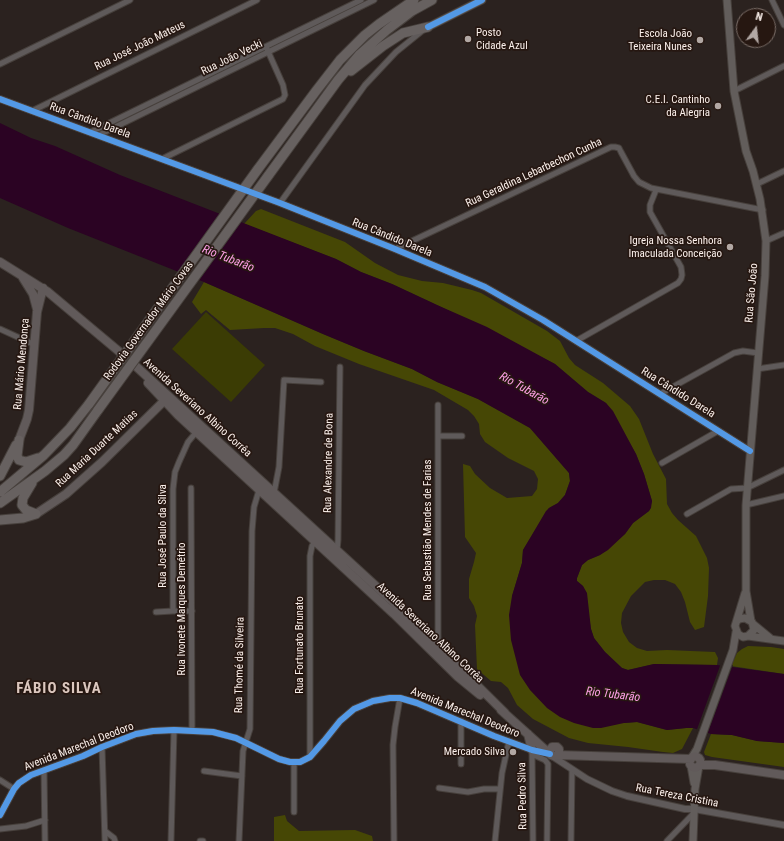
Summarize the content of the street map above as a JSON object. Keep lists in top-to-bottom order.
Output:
{
  "streets": {
    "highway": ["Rodovia Governador Mário Covas"],
    "main road": [
      "Rua São João",
      "Rua Mário Mendonça",
      "Avenida Severiano Albino Corrêa",
      "Rua Maria Duarte Matias",
      "Avenida Marechal Deodoro"
    ],
    "street": [
      "Rua José João Mateus",
      "Rua João Vecki",
      "Rua Cândido Darela",
      "Rua Geraldina Lebarbechon Cunha",
      "Rua Alexandre de Bona",
      "Rua Sebastião Mendes de Farias",
      "Rua José Paulo da Silva",
      "Rua Ivonete Marques Demétrio",
      "Rua Fortunato Brunato",
      "Rua Thomé da Silveira",
      "Rua Pedro Silva",
      "Rua Tereza Cristina"
    ]
  },
  "crossings": [
    ["Rua José João Mateus", "Rua Cândido Darela"],
    ["Rua João Vecki", "Rua Cândido Darela"],
    ["Rua Cândido Darela", "Rua Geraldina Lebarbechon Cunha"],
    ["Rua Cândido Darela", "Rua São João"],
    ["Rua Geraldina Lebarbechon Cunha", "Rua São João"],
    ["Avenida Severiano Albino Corrêa", "Rua Maria Duarte Matias"],
    ["Avenida Severiano Albino Corrêa", "Rua Alexandre de Bona"],
    ["Avenida Severiano Albino Corrêa", "Rua Sebastião Mendes de Farias"],
    ["Avenida Severiano Albino Corrêa", "Rua José Paulo da Silva"],
    ["Avenida Severiano Albino Corrêa", "Rua Fortunato Brunato"],
    ["Avenida Severiano Albino Corrêa", "Rua Thomé da Silveira"],
    ["Avenida Severiano Albino Corrêa", "Avenida Marechal Deodoro"],
    ["Avenida Severiano Albino Corrêa", "Rua Tereza Cristina"],
    ["Rua Ivonete Marques Demétrio", "Avenida Marechal Deodoro"],
    ["Rua Fortunato Brunato", "Avenida Marechal Deodoro"],
    ["Rua Thomé da Silveira", "Avenida Marechal Deodoro"],
    ["Avenida Marechal Deodoro", "Rua Pedro Silva"],
    ["Avenida Marechal Deodoro", "Rua Tereza Cristina"]
  ],
  "districts": ["FÁBIO SILVA"],
  "water": ["Rio Tubarão"],
  "places": [
    "Posto Cidade Azul",
    "Escola João Teixeira Nunes",
    "C.E.I. Cantinho da Alegria",
    "Igreja Nossa Senhora Imaculada Conceição",
    "Mercado Silva"
  ],
  "north": "top"
}
